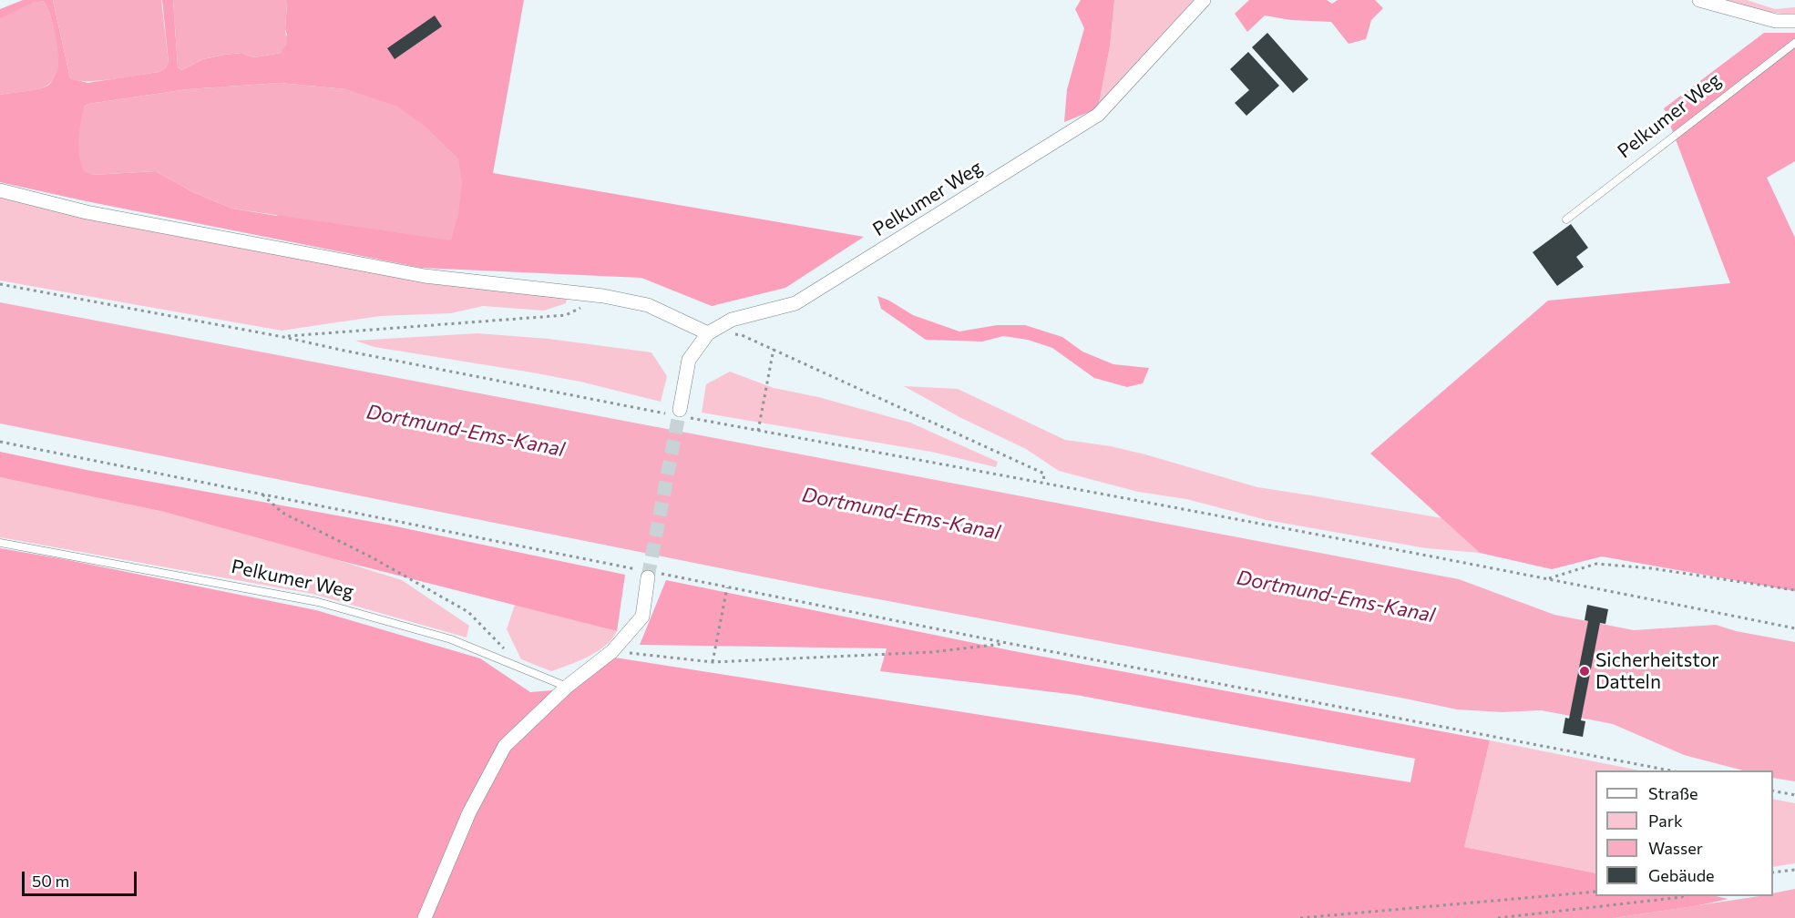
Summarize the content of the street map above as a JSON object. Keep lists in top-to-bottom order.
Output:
{
  "streets": {
    "street": ["Pelkumer Weg"]
  },
  "water": ["Dortmund-Ems-Kanal"],
  "places": ["Sicherheitstor Datteln"],
  "legend": [
    "Straße",
    "Park",
    "Wasser",
    "Gebäude"
  ],
  "scale_bar": "50 m"
}
